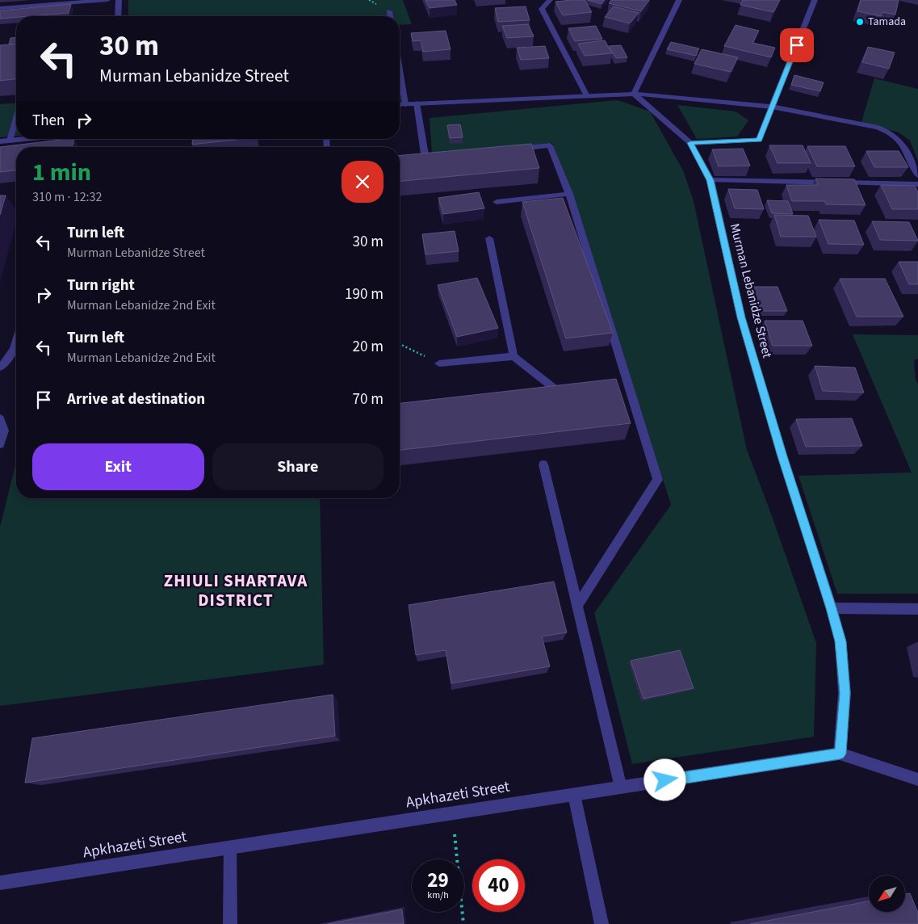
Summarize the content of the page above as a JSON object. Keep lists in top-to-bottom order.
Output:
{
  "streets": {
    "street": ["Murman Lebanidze Street", "Apkhazeti Street"]
  },
  "crossings": [
    ["Murman Lebanidze Street", "Apkhazeti Street"]
  ],
  "districts": ["ZHIULI SHARTAVA DISTRICT"],
  "places": ["Tamada"],
  "north": "bottom left",
  "page": {
    "turn": ["30 m", "Murman Lebanidze Street"],
    "then": "Then",
    "heading": ["1 min", "310 m · 12:32"],
    "list": [
      {
        "name": "Turn left",
        "note": "Murman Lebanidze Street",
        "value": "30 m"
      },
      {
        "name": "Turn right",
        "note": "Murman Lebanidze 2nd Exit",
        "value": "190 m"
      },
      {
        "name": "Turn left",
        "note": "Murman Lebanidze 2nd Exit",
        "value": "20 m"
      },
      {
        "name": "Arrive at destination",
        "value": "70 m"
      }
    ],
    "buttons": ["Exit", "Share"],
    "speed": "29 km/h",
    "limit": "40"
  }
}
